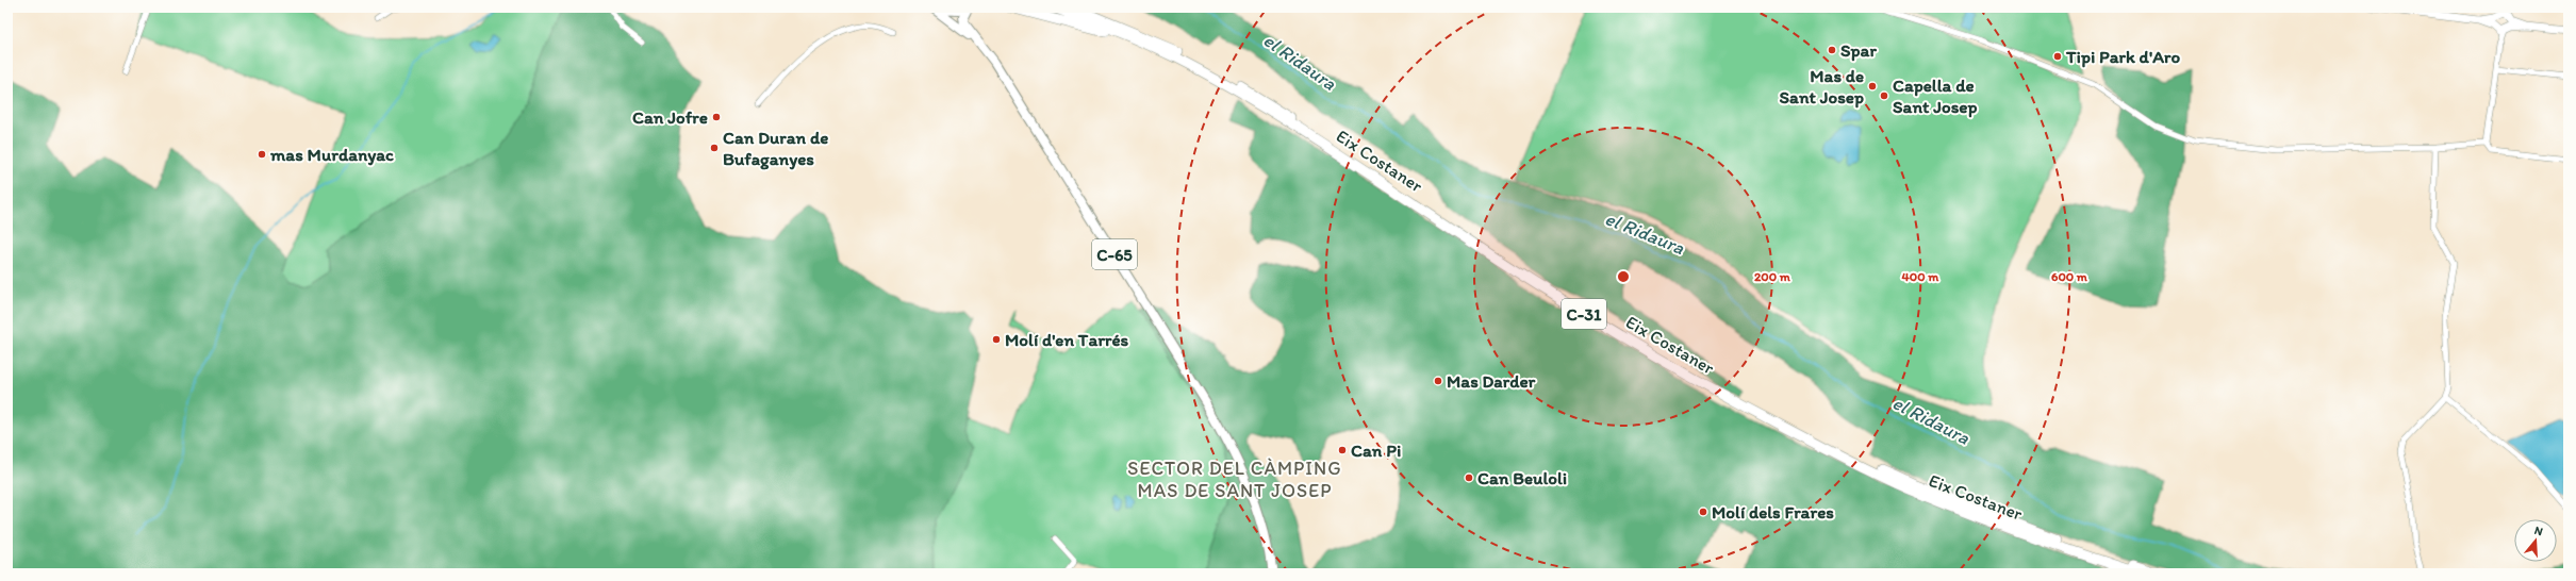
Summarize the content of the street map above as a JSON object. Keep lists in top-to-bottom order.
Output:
{
  "streets": {
    "highway": ["Eix Costaner", "C-31"],
    "main road": ["C-65"]
  },
  "districts": ["SECTOR DEL CÀMPING MAS DE SANT JOSEP"],
  "water": ["el Ridaura"],
  "places": [
    "Spar",
    "Tipi Park d'Aro",
    "Mas de Sant Josep",
    "Capella de Sant Josep",
    "Can Jofre",
    "Can Duran de Bufaganyes",
    "mas Murdanyac",
    "Molí d'en Tarrés",
    "Mas Darder",
    "Can Pi",
    "Can Beuloli",
    "Molí dels Frares"
  ],
  "north": "top",
  "rings": ["200 m", "400 m", "600 m"]
}
